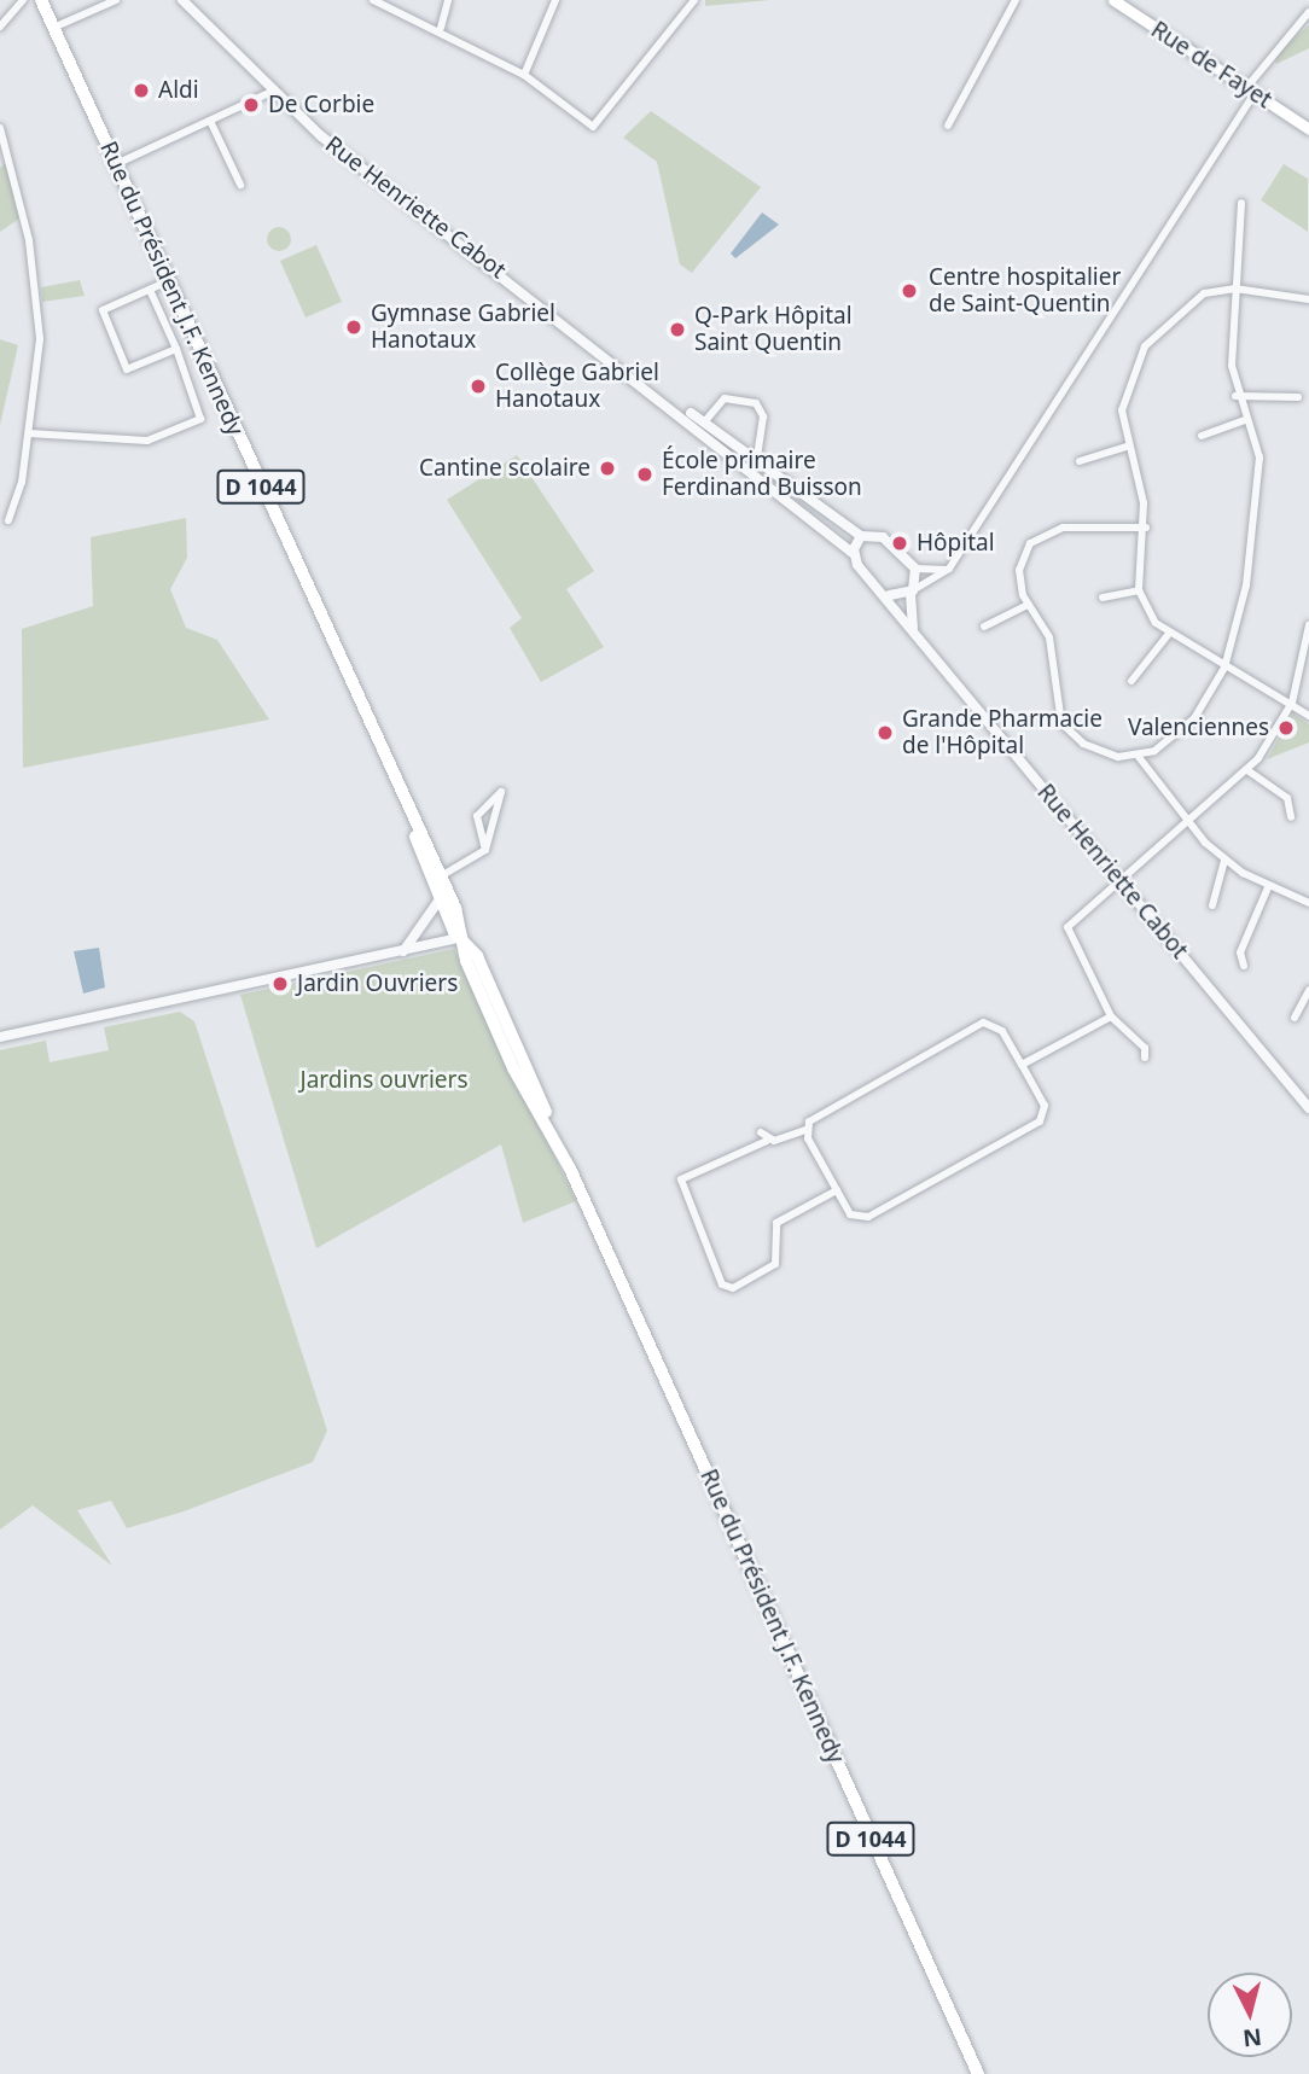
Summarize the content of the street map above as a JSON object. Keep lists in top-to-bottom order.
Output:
{
  "streets": {
    "main road": ["Rue de Fayet", "Rue du Président J.F. Kennedy", "D 1044"],
    "street": ["Rue Henriette Cabot"]
  },
  "parks": ["Jardins ouvriers"],
  "places": [
    "Aldi",
    "De Corbie",
    "Centre hospitalier de Saint-Quentin",
    "Gymnase Gabriel Hanotaux",
    "Q-Park Hôpital Saint Quentin",
    "Collège Gabriel Hanotaux",
    "Cantine scolaire",
    "École primaire Ferdinand Buisson",
    "Hôpital",
    "Valenciennes",
    "Grande Pharmacie de l'Hôpital",
    "Jardin Ouvriers"
  ],
  "north": "bottom"
}
